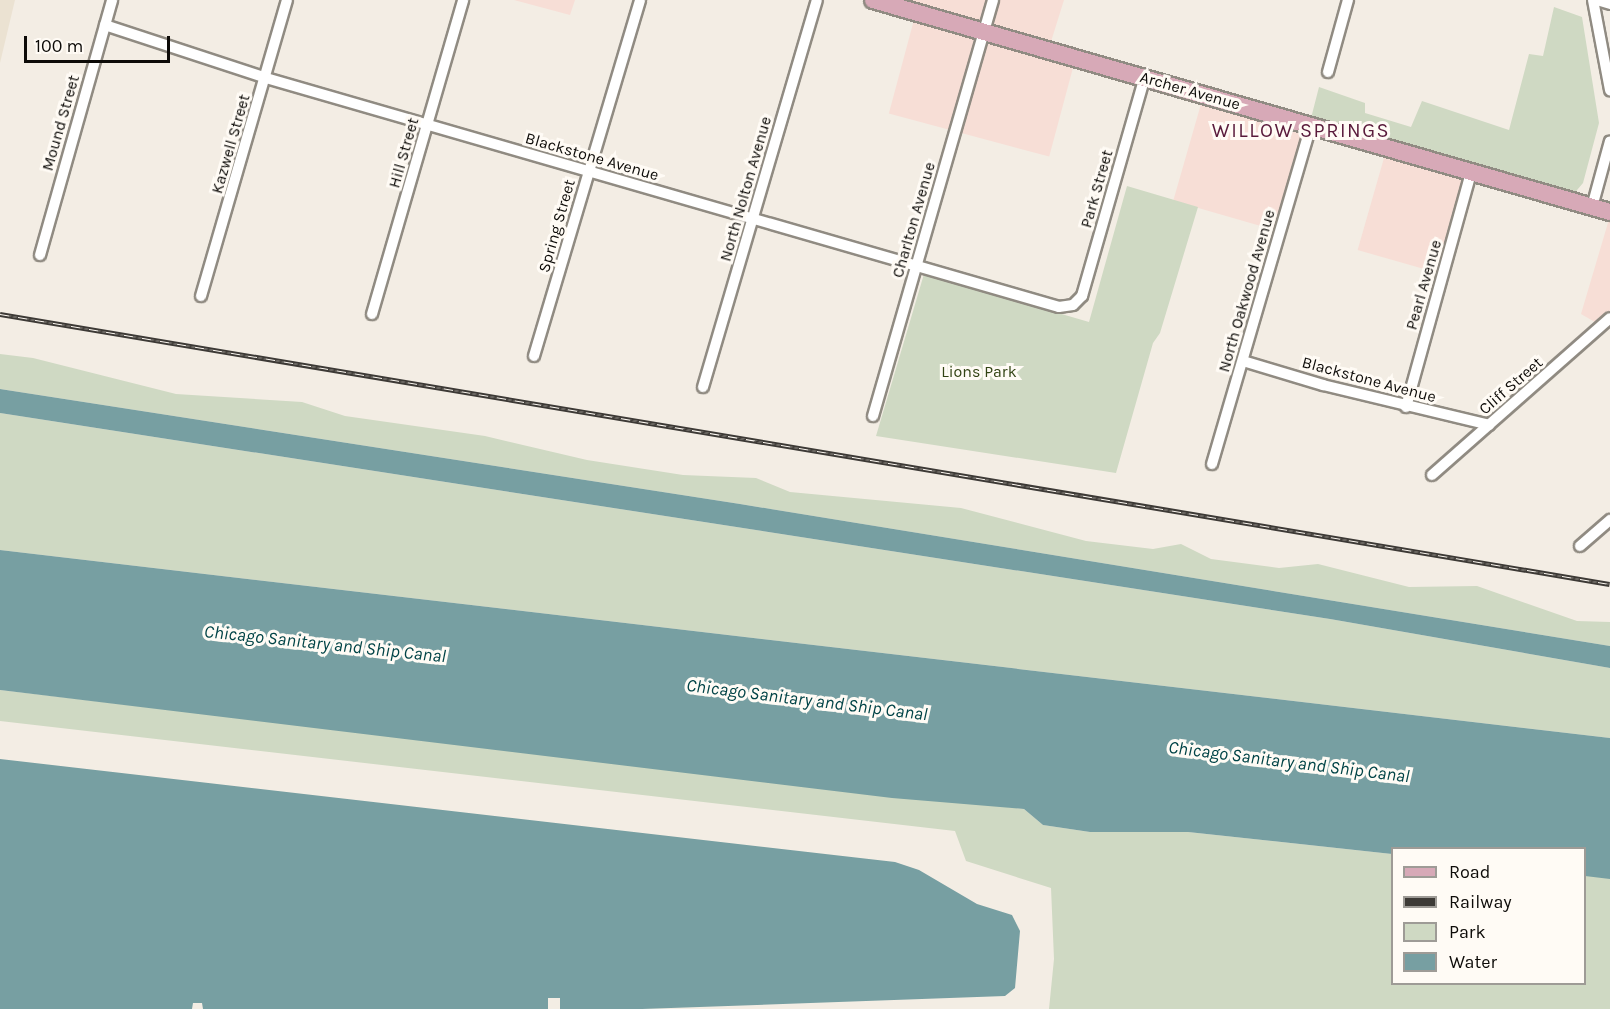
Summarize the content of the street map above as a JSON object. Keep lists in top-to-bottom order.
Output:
{
  "streets": {
    "main road": ["Archer Avenue"],
    "street": [
      "Mound Street",
      "Kazwell Street",
      "Hill Street",
      "Blackstone Avenue",
      "North Nolton Avenue",
      "Park Street",
      "Charlton Avenue",
      "Spring Street",
      "Pearl Avenue",
      "North Oakwood Avenue",
      "Cliff Street"
    ]
  },
  "crossings": [
    ["Archer Avenue", "Park Street"],
    ["Archer Avenue", "Charlton Avenue"],
    ["Archer Avenue", "Pearl Avenue"],
    ["Archer Avenue", "North Oakwood Avenue"],
    ["Mound Street", "Blackstone Avenue"],
    ["Kazwell Street", "Blackstone Avenue"],
    ["Hill Street", "Blackstone Avenue"],
    ["Blackstone Avenue", "North Nolton Avenue"],
    ["Blackstone Avenue", "Park Street"],
    ["Blackstone Avenue", "Charlton Avenue"],
    ["Blackstone Avenue", "Spring Street"],
    ["Blackstone Avenue", "Pearl Avenue"],
    ["Blackstone Avenue", "North Oakwood Avenue"],
    ["Blackstone Avenue", "Cliff Street"]
  ],
  "districts": ["WILLOW SPRINGS"],
  "water": ["Chicago Sanitary and Ship Canal"],
  "parks": ["Lions Park"],
  "legend": [
    "Road",
    "Railway",
    "Park",
    "Water"
  ],
  "scale_bar": "100 m"
}
